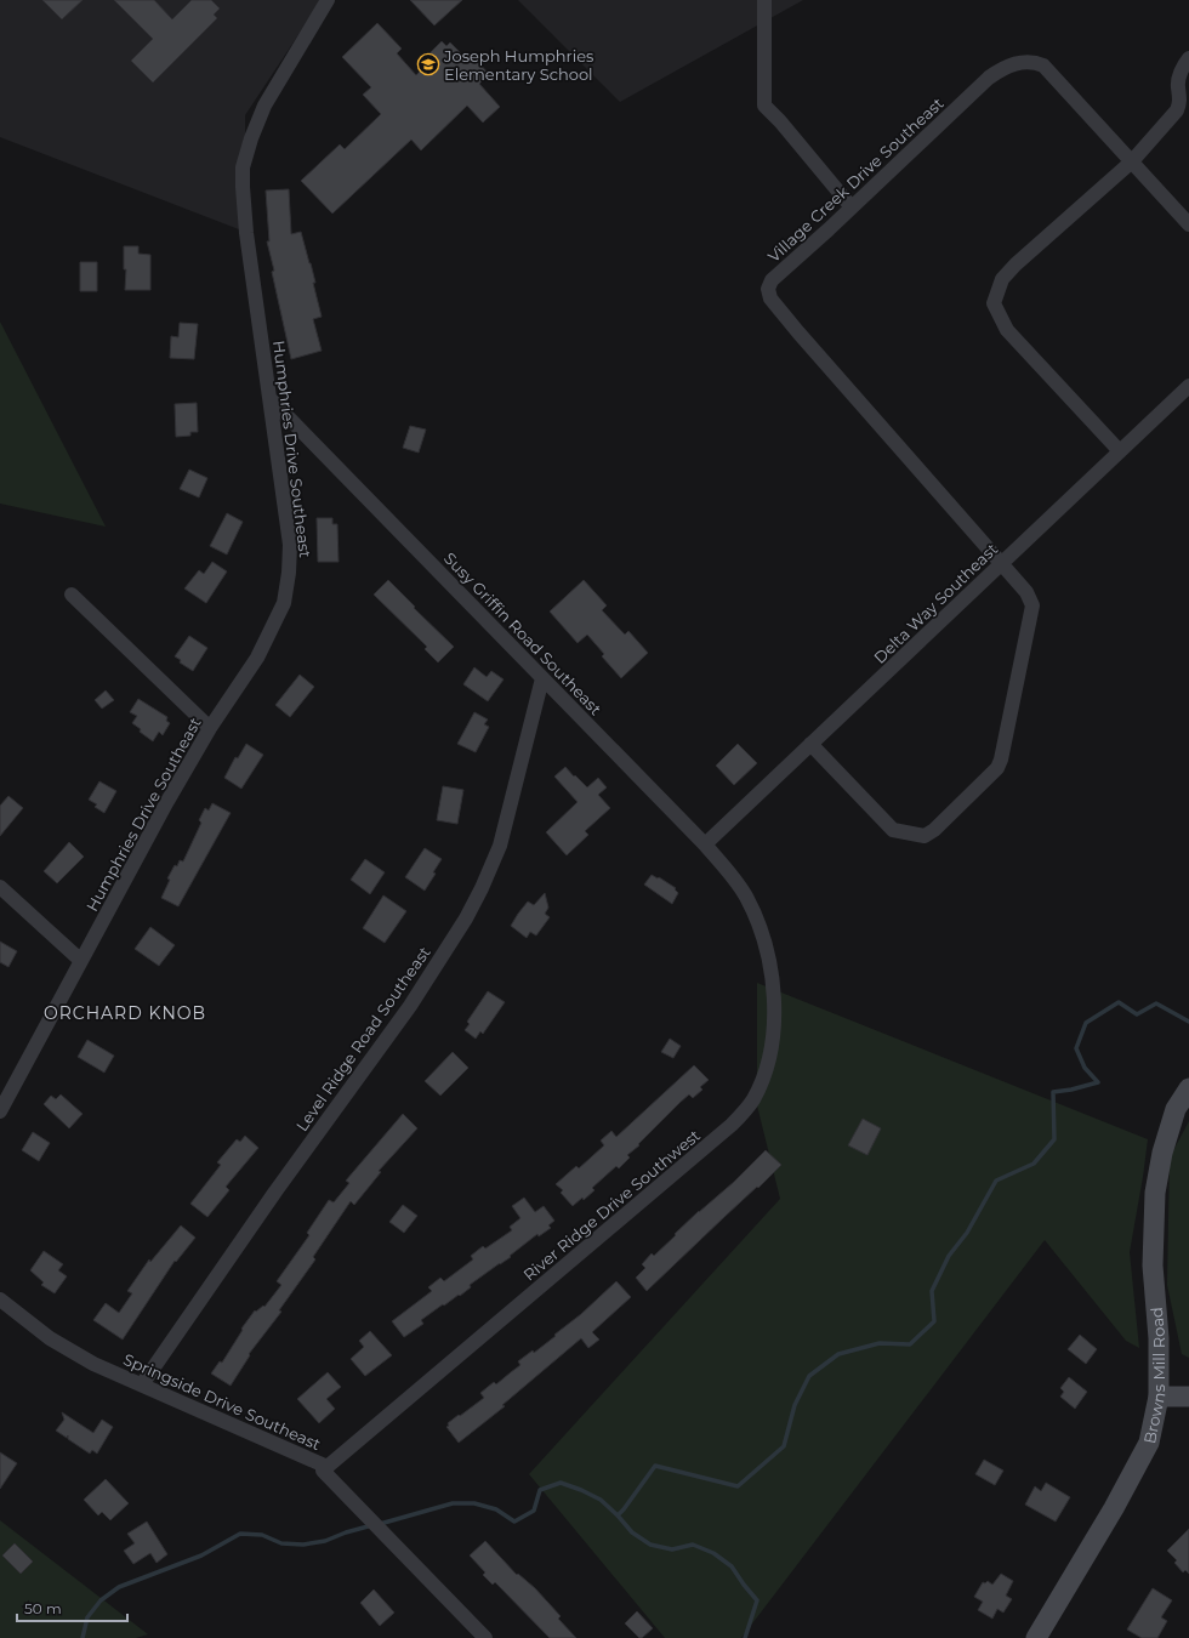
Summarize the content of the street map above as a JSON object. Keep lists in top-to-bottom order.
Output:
{
  "streets": {
    "street": [
      "Village Creek Drive Southeast",
      "Humphries Drive Southeast",
      "Delta Way Southeast",
      "Susy Griffin Road Southeast",
      "Level Ridge Road Southeast",
      "River Ridge Drive Southwest",
      "Browns Mill Road",
      "Springside Drive Southeast"
    ]
  },
  "crossings": [
    ["Village Creek Drive Southeast", "Delta Way Southeast"],
    ["Humphries Drive Southeast", "Susy Griffin Road Southeast"],
    ["Delta Way Southeast", "Susy Griffin Road Southeast"],
    ["Susy Griffin Road Southeast", "Level Ridge Road Southeast"],
    ["Susy Griffin Road Southeast", "River Ridge Drive Southwest"],
    ["Level Ridge Road Southeast", "Springside Drive Southeast"],
    ["River Ridge Drive Southwest", "Springside Drive Southeast"]
  ],
  "districts": ["ORCHARD KNOB"],
  "places": {
    "school or university": ["Joseph Humphries Elementary School"]
  },
  "scale_bar": "50 m"
}
